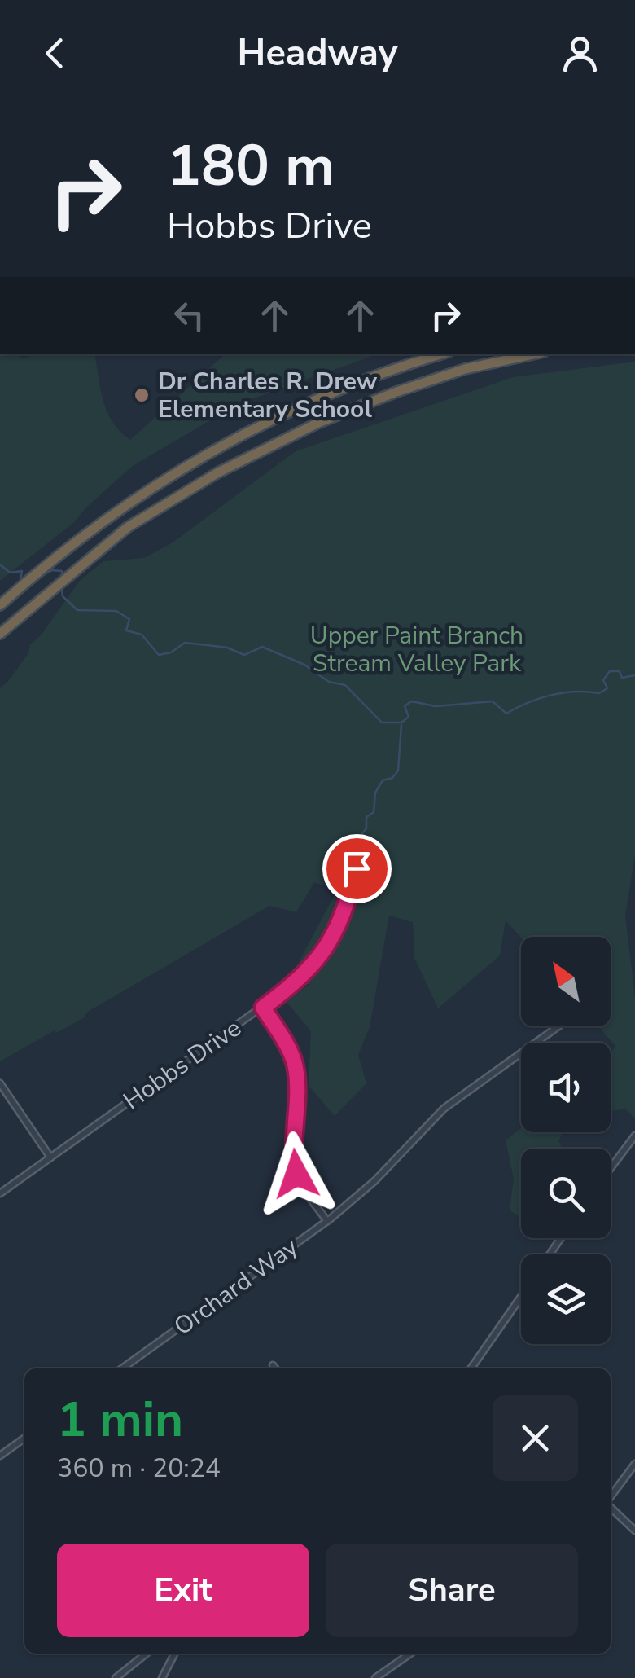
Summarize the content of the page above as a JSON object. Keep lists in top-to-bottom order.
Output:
{
  "streets": {
    "street": ["Hobbs Drive", "Orchard Way"]
  },
  "parks": ["Upper Paint Branch Stream Valley Park"],
  "places": ["Dr Charles R. Drew Elementary School"],
  "north": "top left",
  "page": {
    "header": "Headway",
    "turn": ["180 m", "Hobbs Drive"],
    "heading": ["1 min", "360 m · 20:24"],
    "buttons": ["Exit", "Share"]
  }
}
